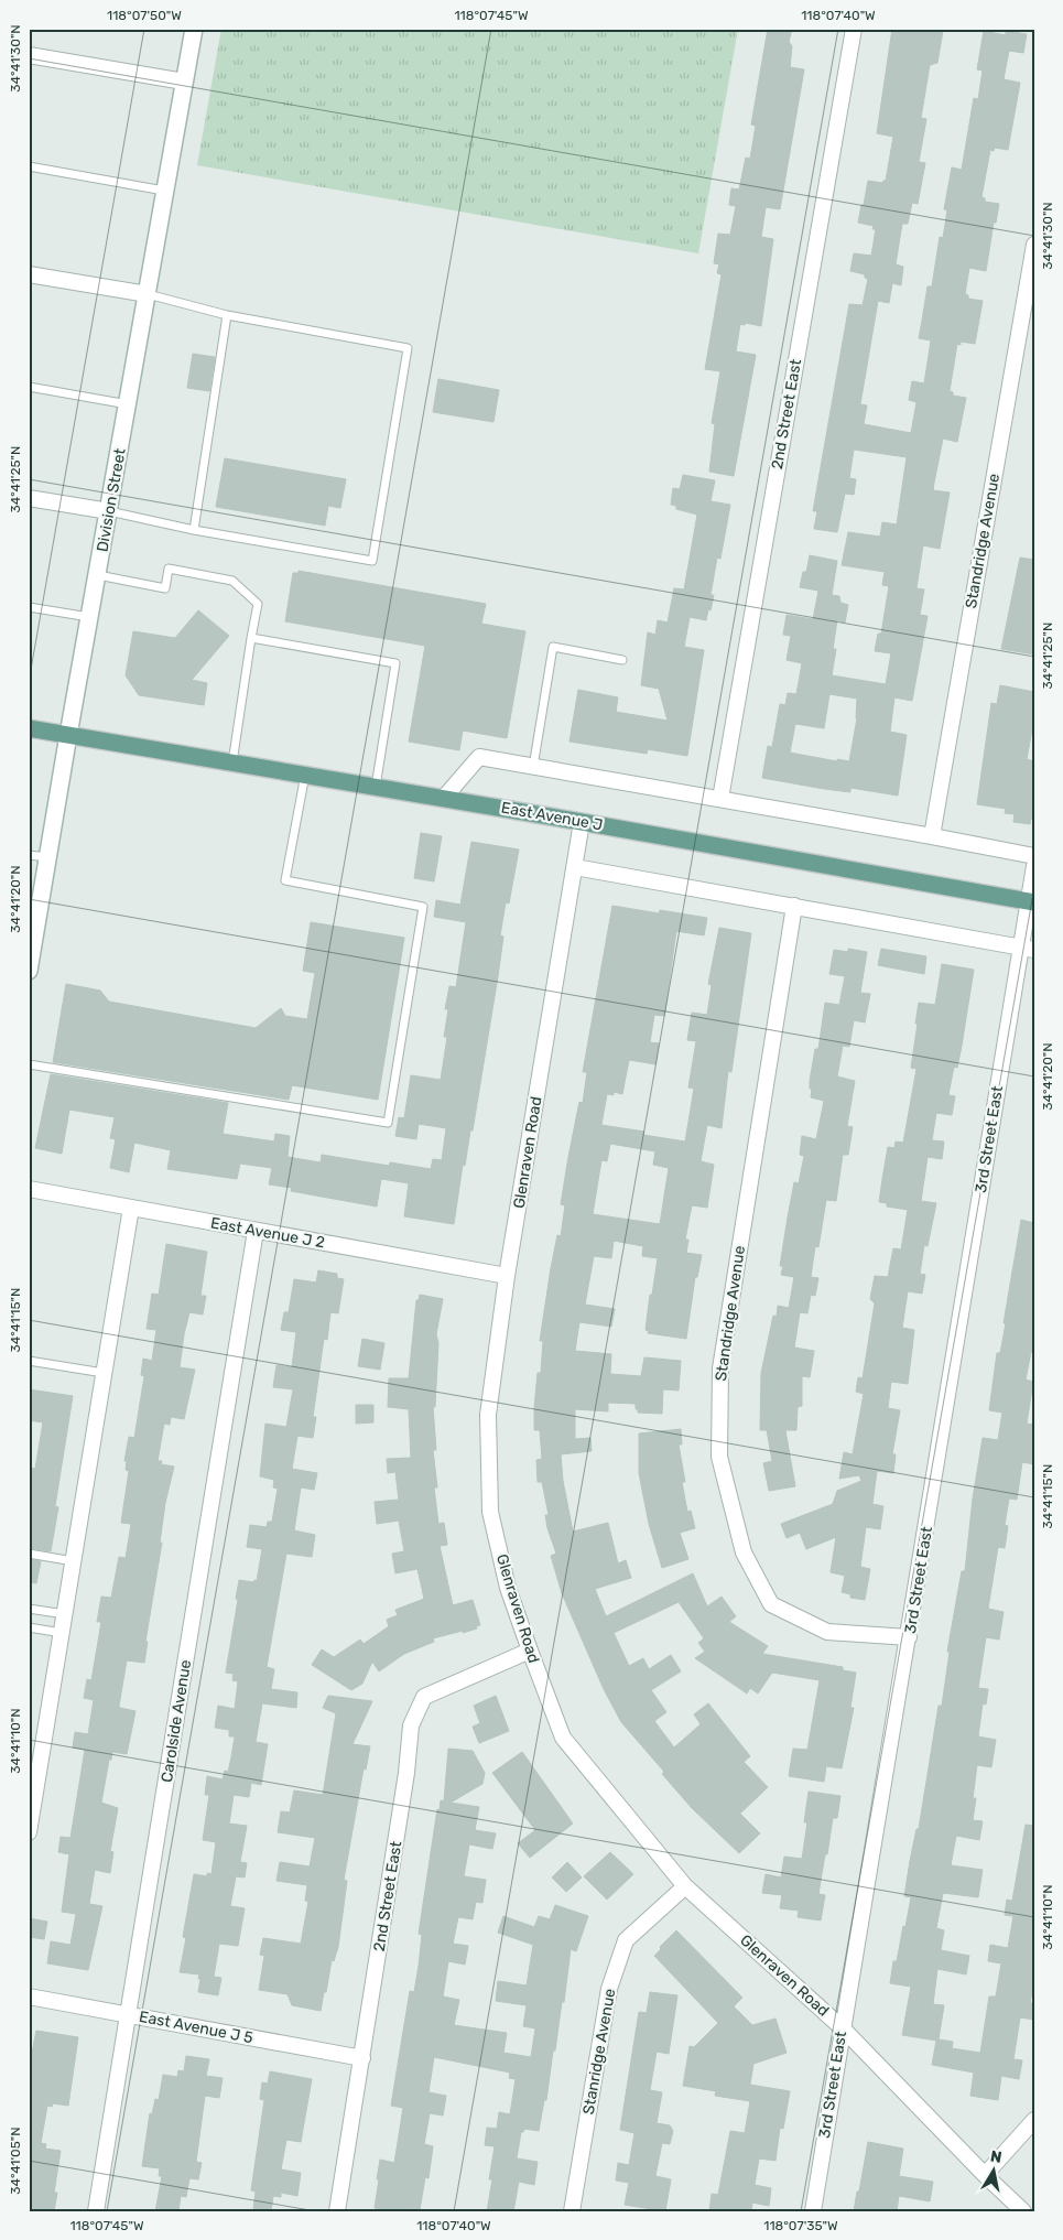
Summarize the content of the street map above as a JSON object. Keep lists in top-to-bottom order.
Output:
{
  "streets": {
    "main road": ["Division Street", "East Avenue J"],
    "street": [
      "2nd Street East",
      "Standridge Avenue",
      "3rd Street East",
      "Glenraven Road",
      "East Avenue J 2",
      "Carolside Avenue",
      "East Avenue J 5",
      "Stanridge Avenue"
    ]
  },
  "crossings": [
    ["2nd Street East", "Glenraven Road"],
    ["2nd Street East", "East Avenue J 5"],
    ["Division Street", "East Avenue J"],
    ["Standridge Avenue", "3rd Street East"],
    ["East Avenue J", "3rd Street East"],
    ["East Avenue J", "Glenraven Road"],
    ["3rd Street East", "Glenraven Road"],
    ["Glenraven Road", "East Avenue J 2"],
    ["Glenraven Road", "Stanridge Avenue"],
    ["East Avenue J 2", "Carolside Avenue"],
    ["Carolside Avenue", "East Avenue J 5"]
  ],
  "north": "top",
  "coordinates": [
    "118°07'50\"W",
    "118°07'45\"W",
    "118°07'40\"W",
    "34°41'30\"N",
    "34°41'25\"N",
    "34°41'20\"N",
    "34°41'15\"N",
    "34°41'10\"N",
    "34°41'05\"N",
    "118°07'35\"W"
  ]
}
